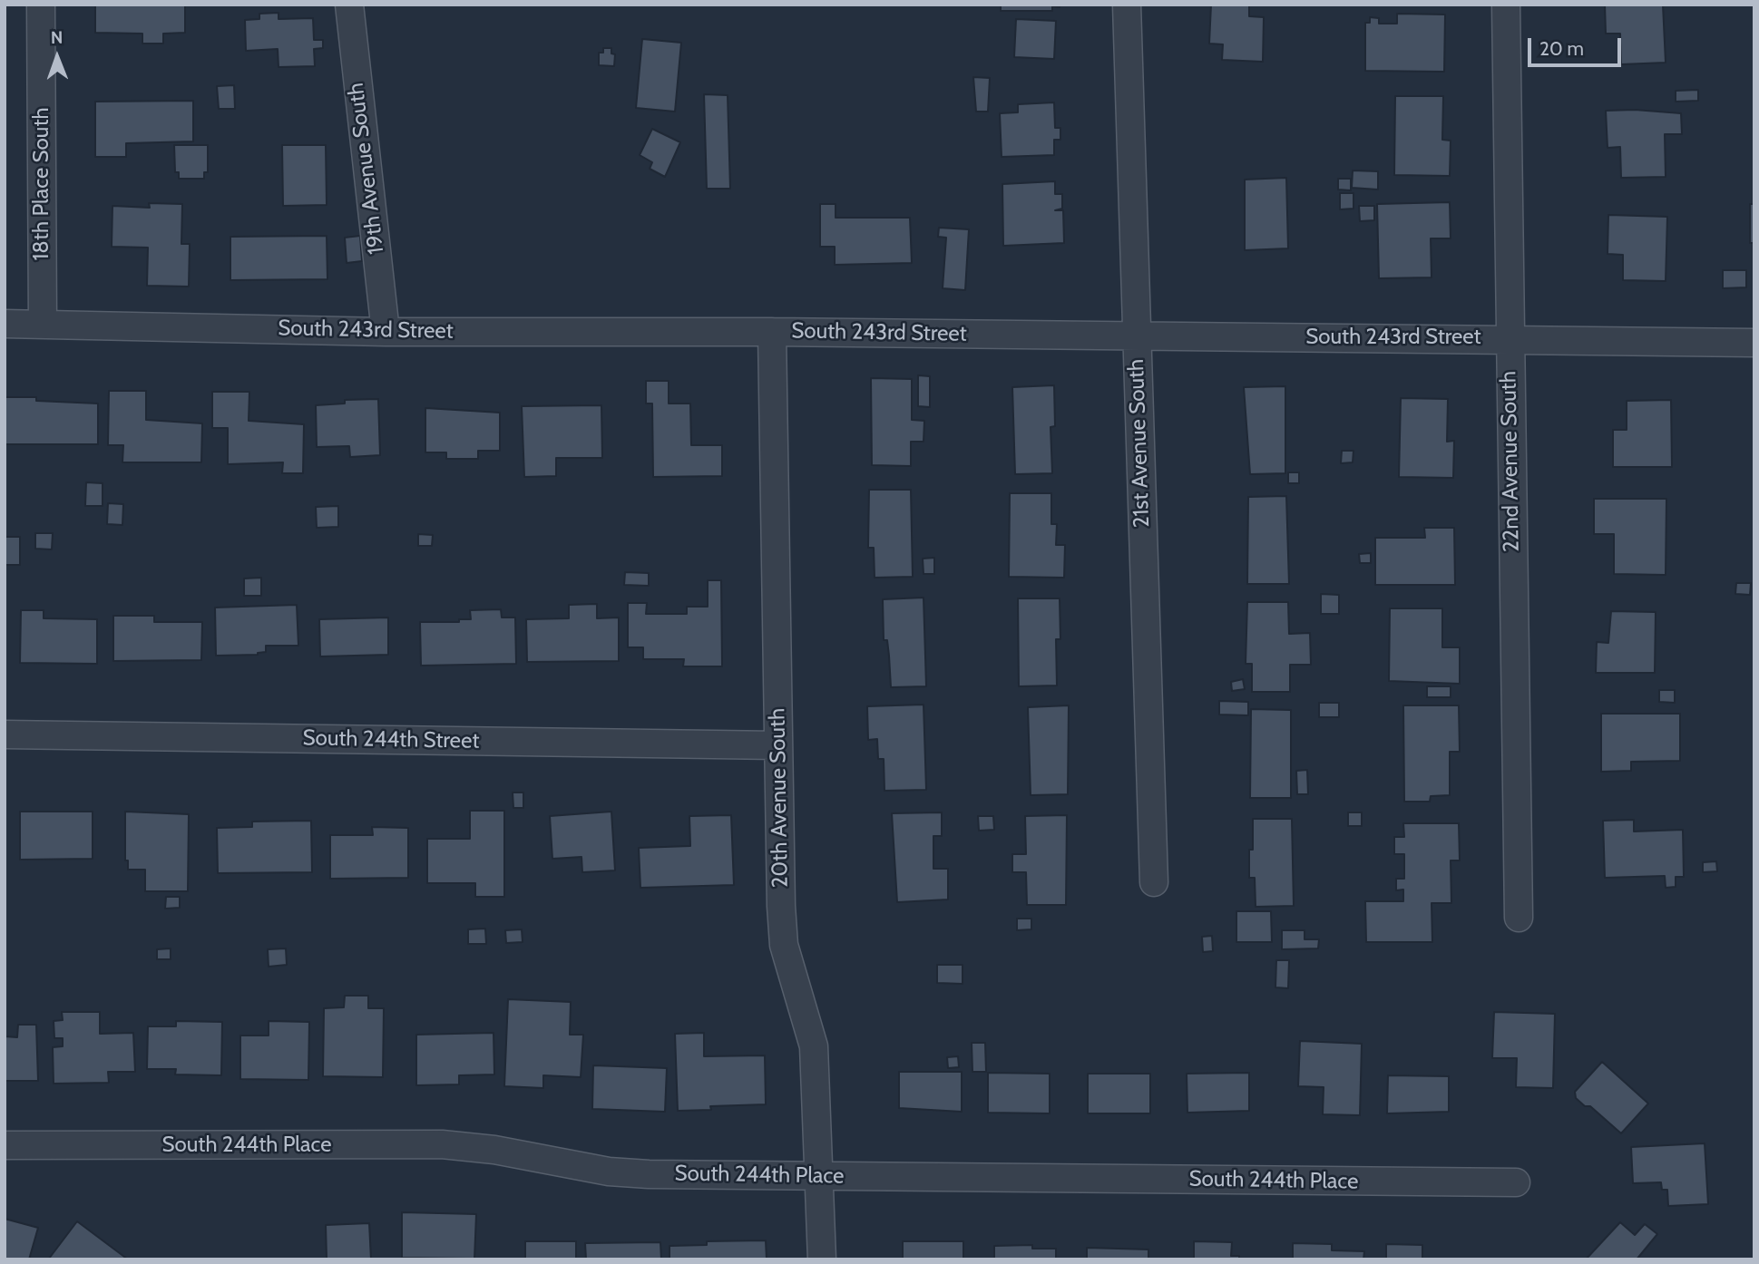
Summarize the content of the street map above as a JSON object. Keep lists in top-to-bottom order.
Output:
{
  "streets": {
    "street": [
      "19th Avenue South",
      "18th Place South",
      "South 243rd Street",
      "21st Avenue South",
      "22nd Avenue South",
      "South 244th Street",
      "20th Avenue South",
      "South 244th Place"
    ]
  },
  "crossings": [
    ["19th Avenue South", "South 243rd Street"],
    ["18th Place South", "South 243rd Street"],
    ["South 243rd Street", "21st Avenue South"],
    ["South 243rd Street", "22nd Avenue South"],
    ["South 243rd Street", "20th Avenue South"],
    ["South 244th Street", "20th Avenue South"],
    ["20th Avenue South", "South 244th Place"]
  ],
  "scale_bar": "20 m",
  "north": "top"
}
